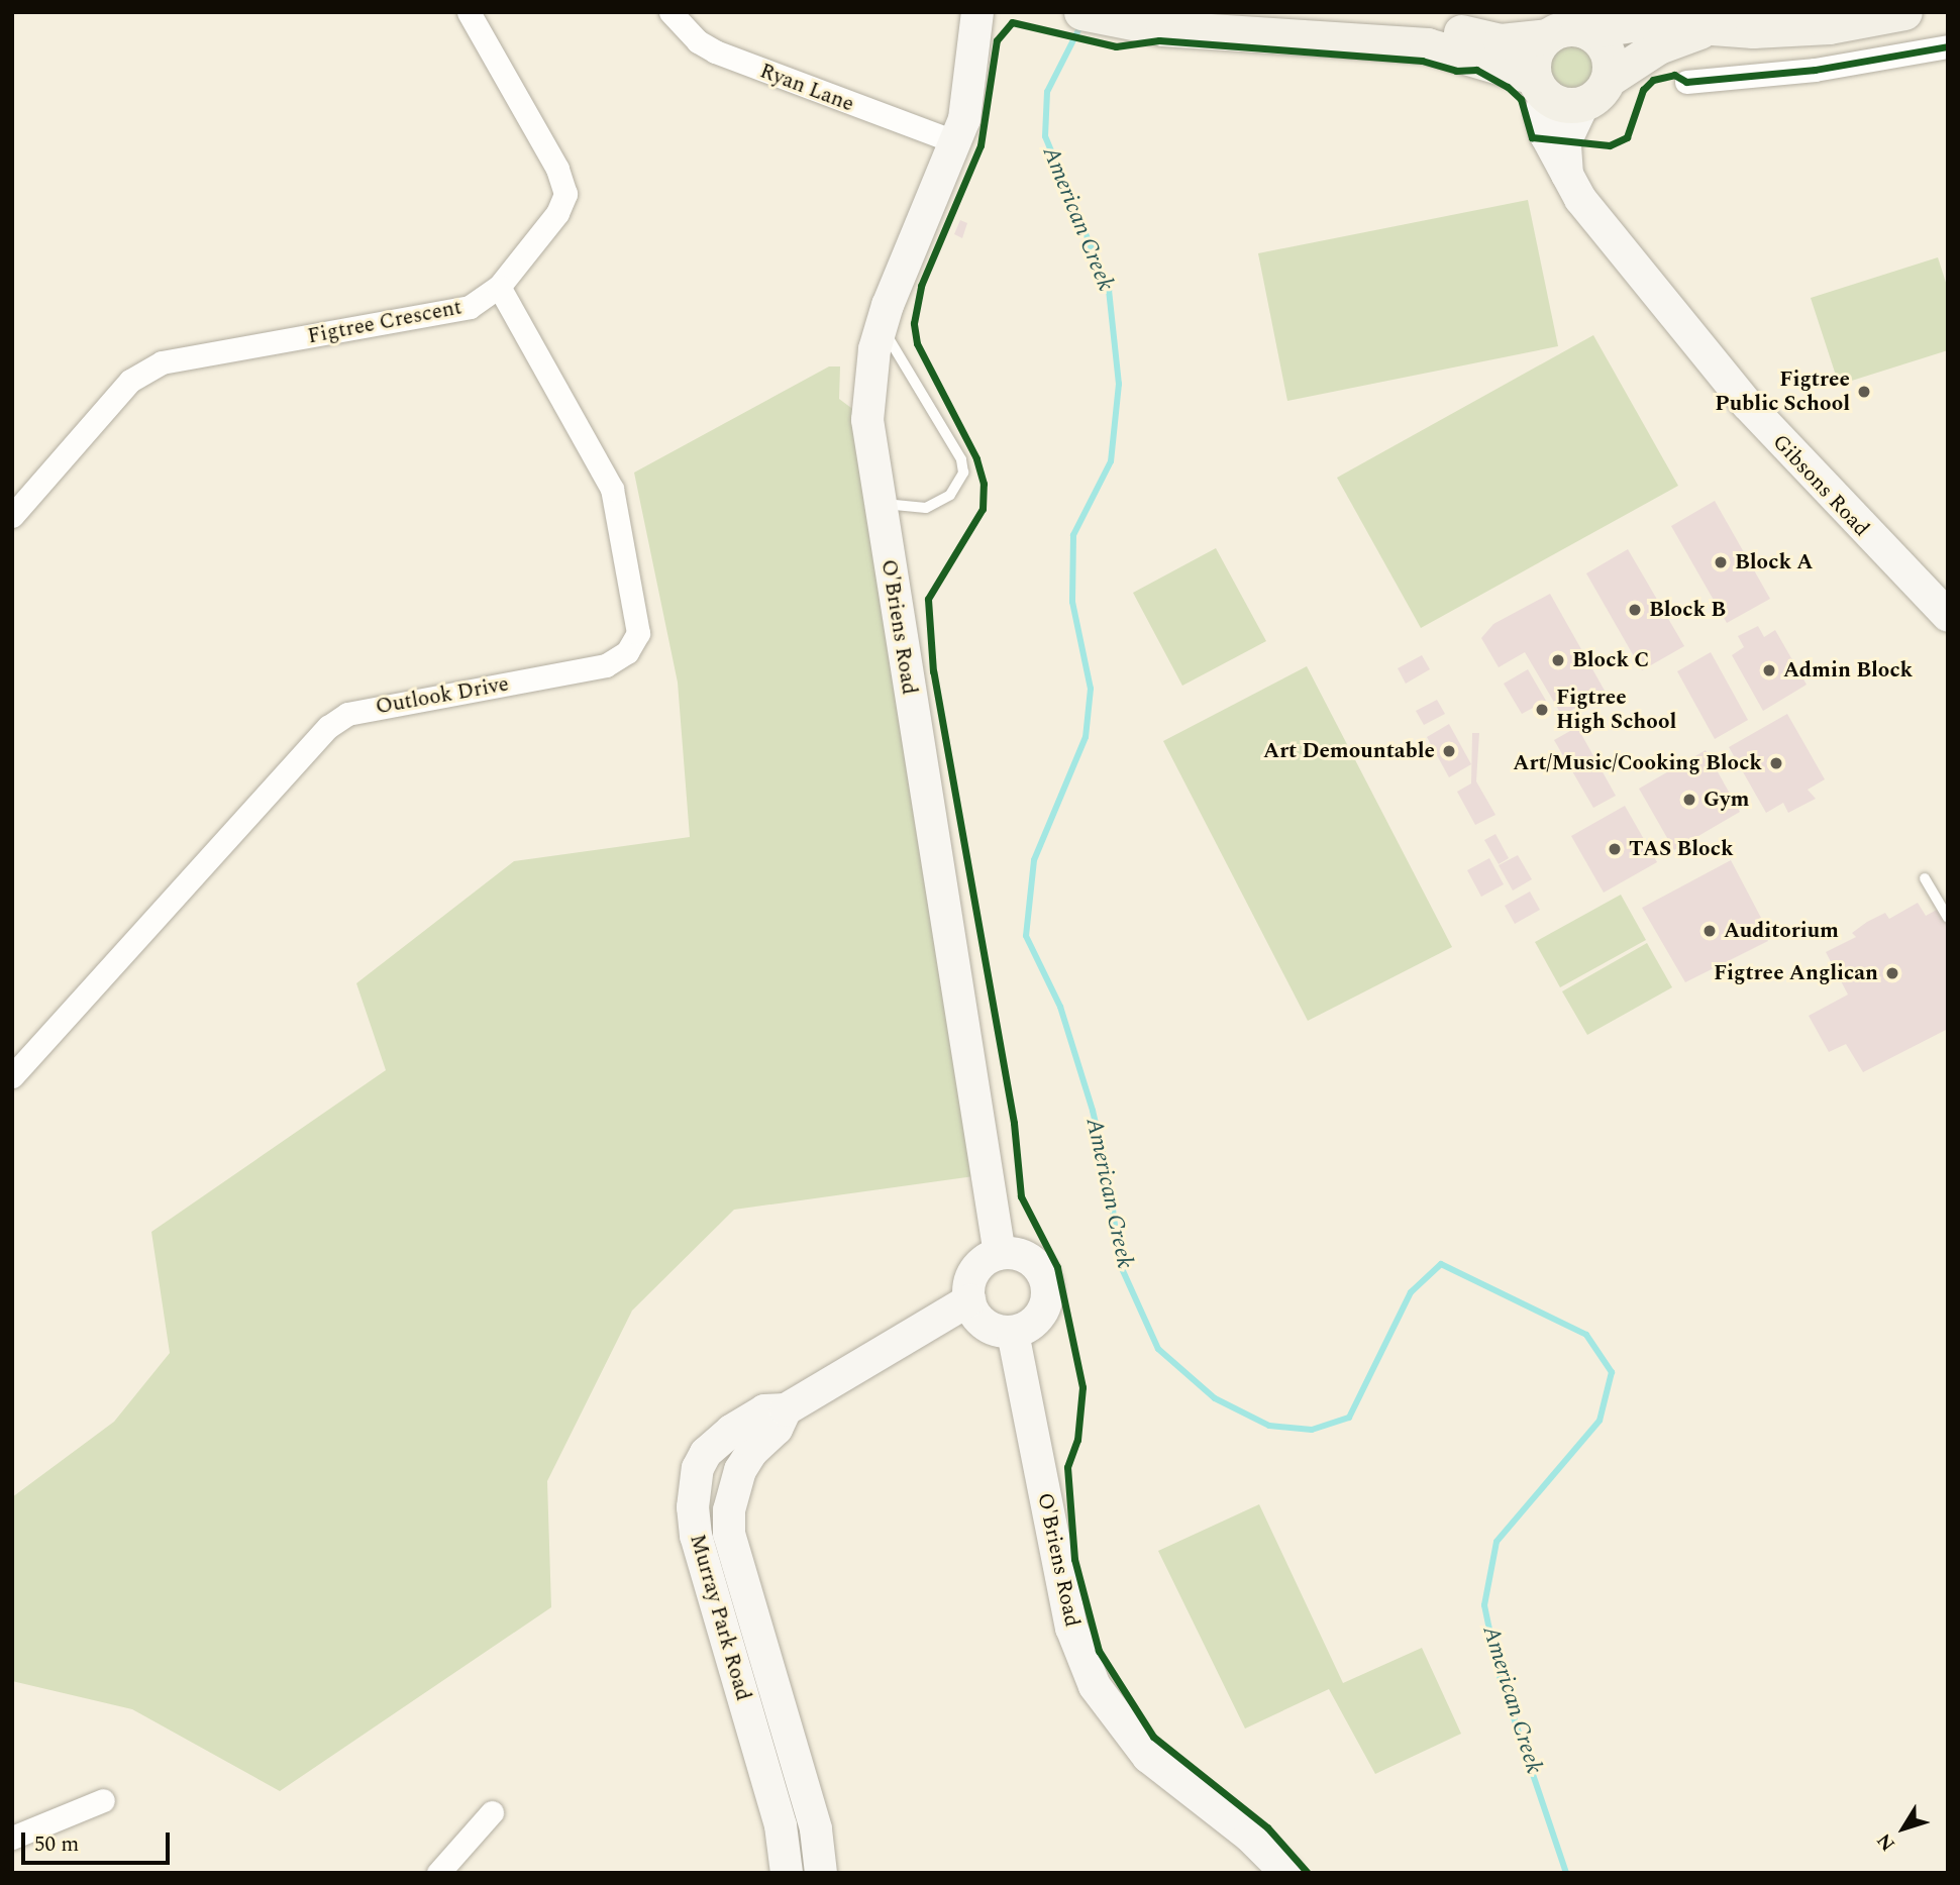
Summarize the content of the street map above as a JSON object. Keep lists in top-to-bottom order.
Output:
{
  "streets": {
    "street": [
      "Ryan Lane",
      "Figtree Crescent",
      "Gibsons Road",
      "O'Briens Road",
      "Outlook Drive",
      "Murray Park Road"
    ]
  },
  "crossings": [
    ["Ryan Lane", "O'Briens Road"],
    ["Figtree Crescent", "Outlook Drive"],
    ["O'Briens Road", "Murray Park Road"]
  ],
  "water": ["American Creek"],
  "places": [
    "Figtree Public School",
    "Block A",
    "Block B",
    "Block C",
    "Admin Block",
    "Figtree High School",
    "Art Demountable",
    "Art/Music/Cooking Block",
    "Gym",
    "TAS Block",
    "Auditorium",
    "Figtree Anglican"
  ],
  "scale_bar": "50 m",
  "north": "bottom left"
}
